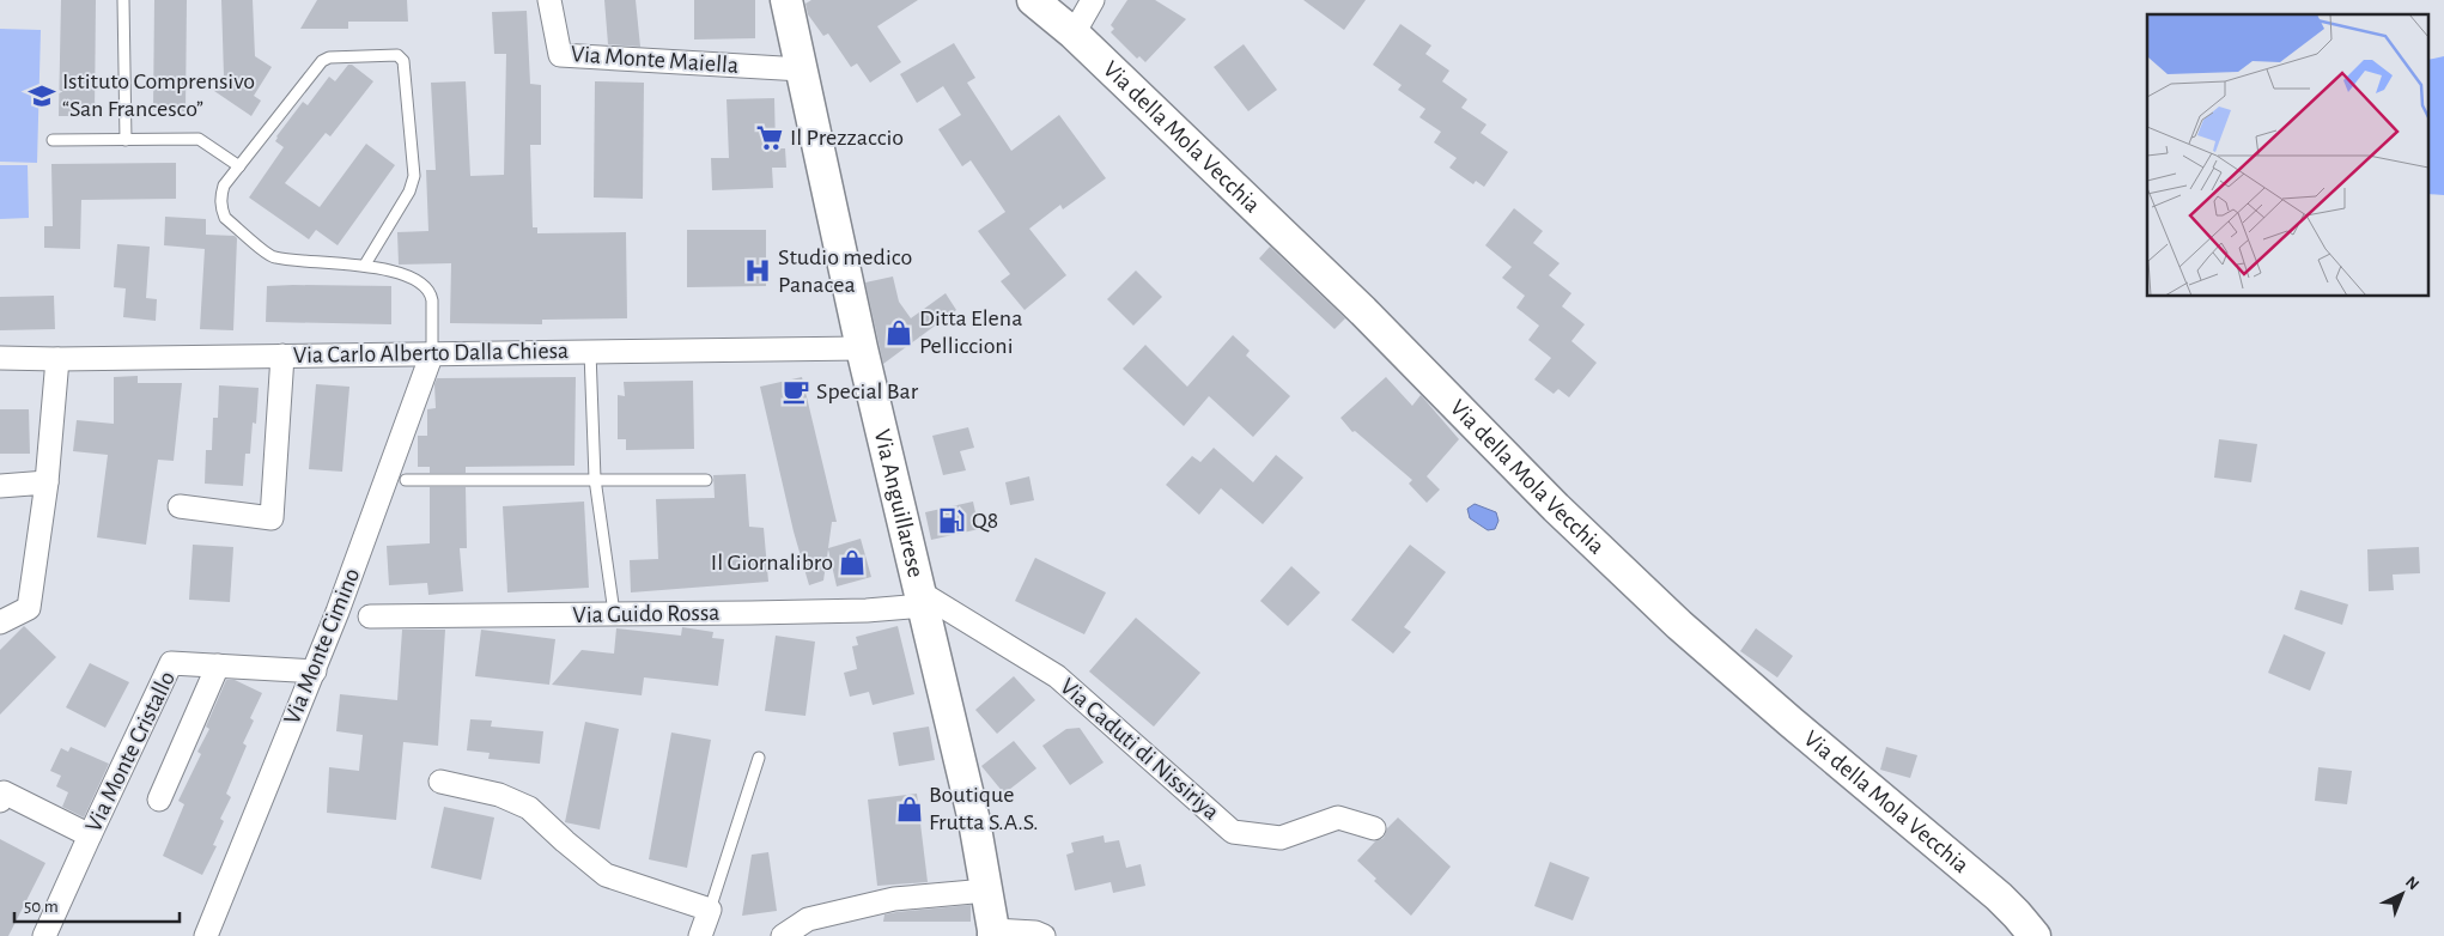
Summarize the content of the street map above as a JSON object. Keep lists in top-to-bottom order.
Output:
{
  "streets": {
    "street": [
      "Via Monte Maiella",
      "Via della Mola Vecchia",
      "Via Carlo Alberto Dalla Chiesa",
      "Via Anguillarese",
      "Via Guido Rossa",
      "Via Monte Cimino",
      "Via Caduti di Nissiriya",
      "Via Monte Cristallo"
    ]
  },
  "crossings": [
    ["Via Monte Maiella", "Via Anguillarese"],
    ["Via Carlo Alberto Dalla Chiesa", "Via Anguillarese"],
    ["Via Carlo Alberto Dalla Chiesa", "Via Monte Cimino"],
    ["Via Anguillarese", "Via Guido Rossa"],
    ["Via Anguillarese", "Via Caduti di Nissiriya"],
    ["Via Guido Rossa", "Via Caduti di Nissiriya"],
    ["Via Monte Cimino", "Via Monte Cristallo"]
  ],
  "places": {
    "school or university": ["Istituto Comprensivo “San Francesco”"],
    "supermarket": ["Il Prezzaccio"],
    "hospital": ["Studio medico Panacea"],
    "shop": ["Ditta Elena Pelliccioni", "Il Giornalibro", "Boutique Frutta S.A.S."],
    "cafe": ["Special Bar"],
    "fuel station": ["Q8"]
  },
  "scale_bar": "50 m",
  "north": "top right"
}
